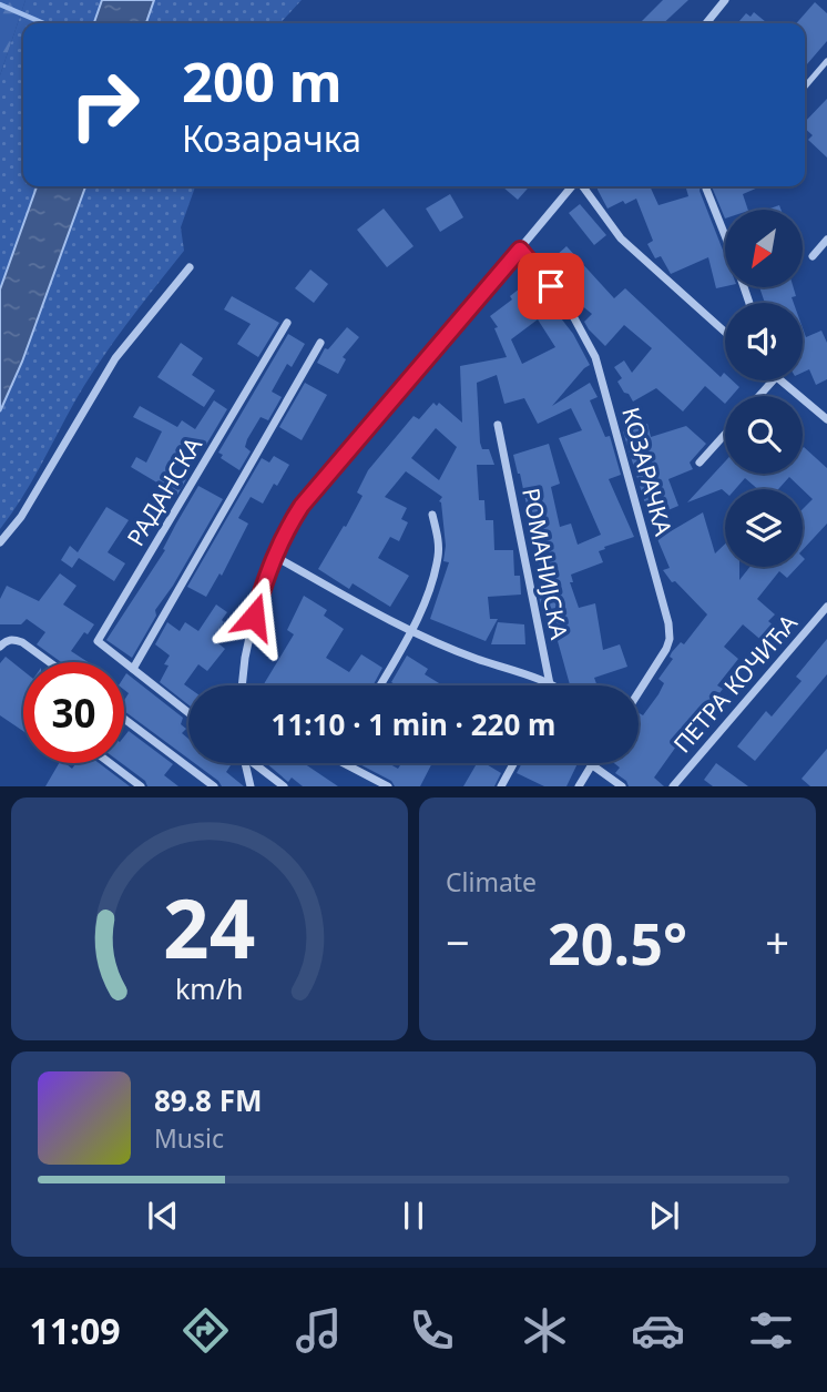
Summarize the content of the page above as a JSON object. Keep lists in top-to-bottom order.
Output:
{
  "streets": {
    "street": [
      "КОЗАРАЧКА",
      "РАДАНСКА",
      "РОМАНИЈСКА",
      "ПЕТРА КОЧИЋА"
    ]
  },
  "north": "bottom left",
  "page": {
    "turn": ["200 m", "Козарачка"],
    "limit": "30",
    "trip": "11:10 · 1 min · 220 m",
    "tile": "Climate",
    "heat": ["−", "20.5°", "+"],
    "song": ["89.8 FM", "Music"],
    "tabs": "11:09",
    "gauge": ["24", "km/h"]
  }
}
